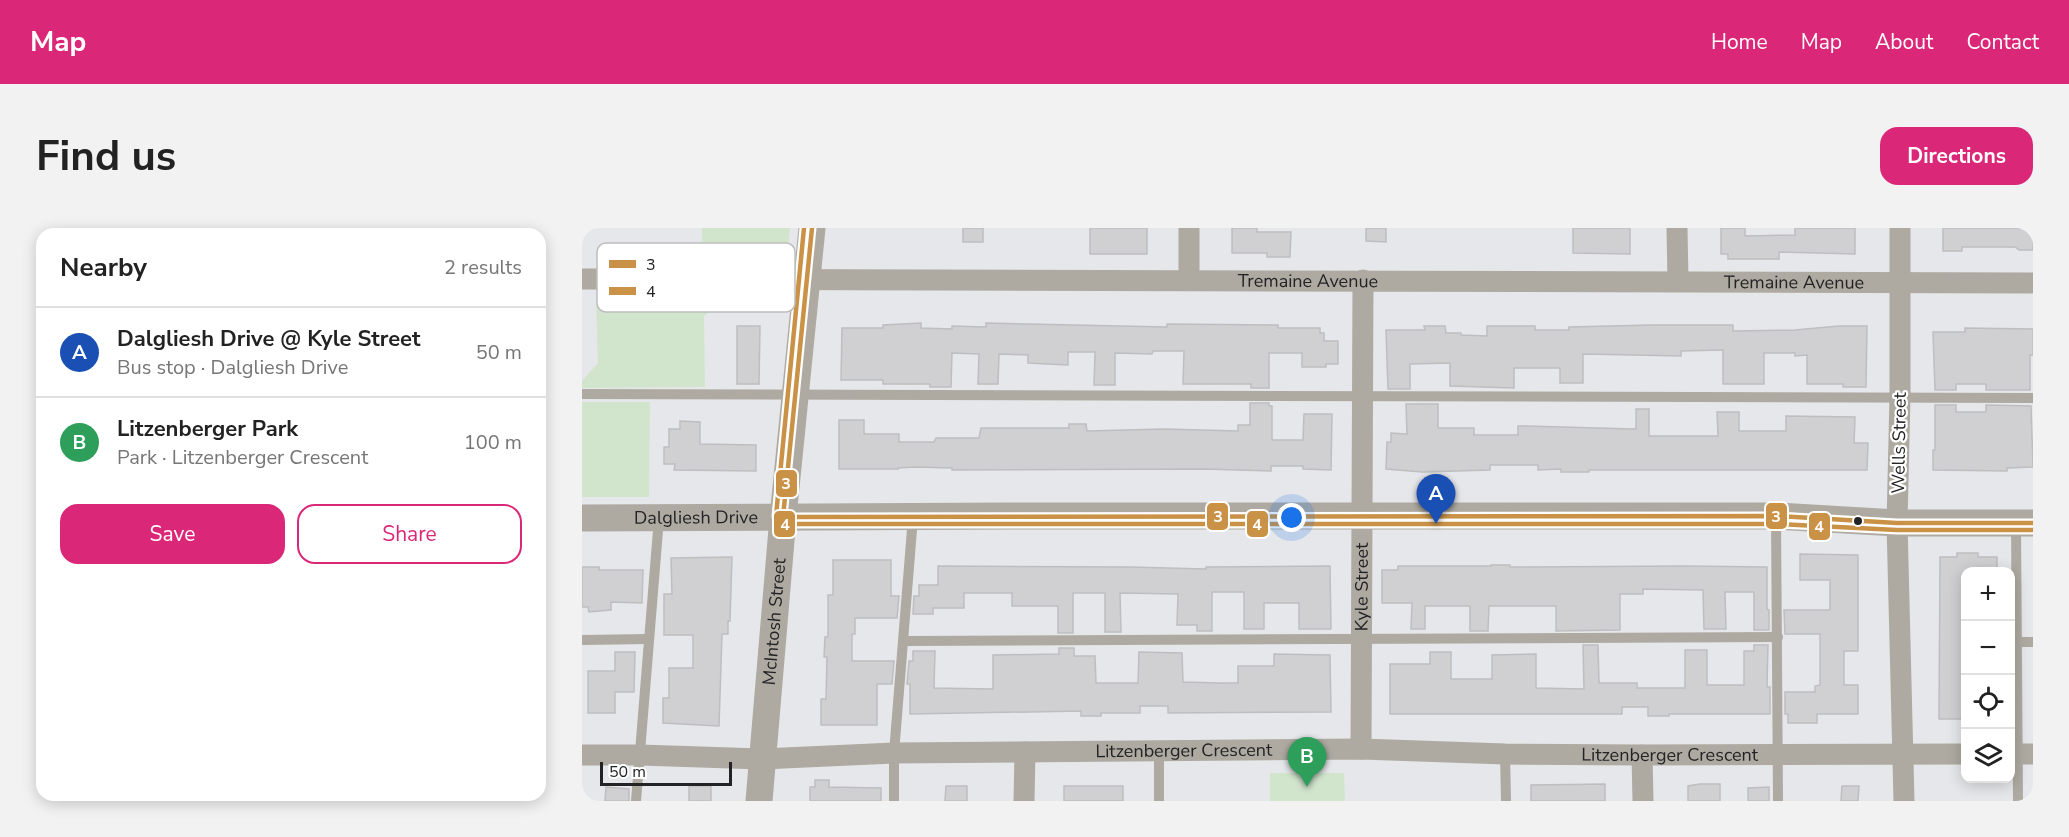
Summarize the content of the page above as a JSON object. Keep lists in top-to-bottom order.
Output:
{
  "streets": {
    "street": [
      "Tremaine Avenue",
      "Wells Street",
      "Dalgliesh Drive",
      "Kyle Street",
      "McIntosh Street",
      "Litzenberger Crescent"
    ]
  },
  "crossings": [
    ["Tremaine Avenue", "Wells Street"],
    ["Tremaine Avenue", "Kyle Street"],
    ["Tremaine Avenue", "McIntosh Street"],
    ["Wells Street", "Dalgliesh Drive"],
    ["Wells Street", "Litzenberger Crescent"],
    ["Dalgliesh Drive", "Kyle Street"],
    ["Dalgliesh Drive", "McIntosh Street"],
    ["Kyle Street", "Litzenberger Crescent"],
    ["McIntosh Street", "Litzenberger Crescent"]
  ],
  "lines": ["transit line 3", "transit line 4"],
  "legend": ["3", "4"],
  "scale_bar": "50 m",
  "page": {
    "header": "Map",
    "nav": [
      "Home",
      "Map",
      "About",
      "Contact"
    ],
    "buttons": [
      "Directions",
      ["Save", "Share"]
    ],
    "title": "Find us",
    "heading": ["Nearby", "2 results"],
    "list": [
      {
        "mark": "A",
        "name": "Dalgliesh Drive @ Kyle Street",
        "note": "Bus stop · Dalgliesh Drive",
        "value": "50 m"
      },
      {
        "mark": "B",
        "name": "Litzenberger Park",
        "note": "Park · Litzenberger Crescent",
        "value": "100 m"
      }
    ],
    "pins": ["A", "B"],
    "map_buttons": ["+", "−"],
    "scale": "50 m"
  }
}
